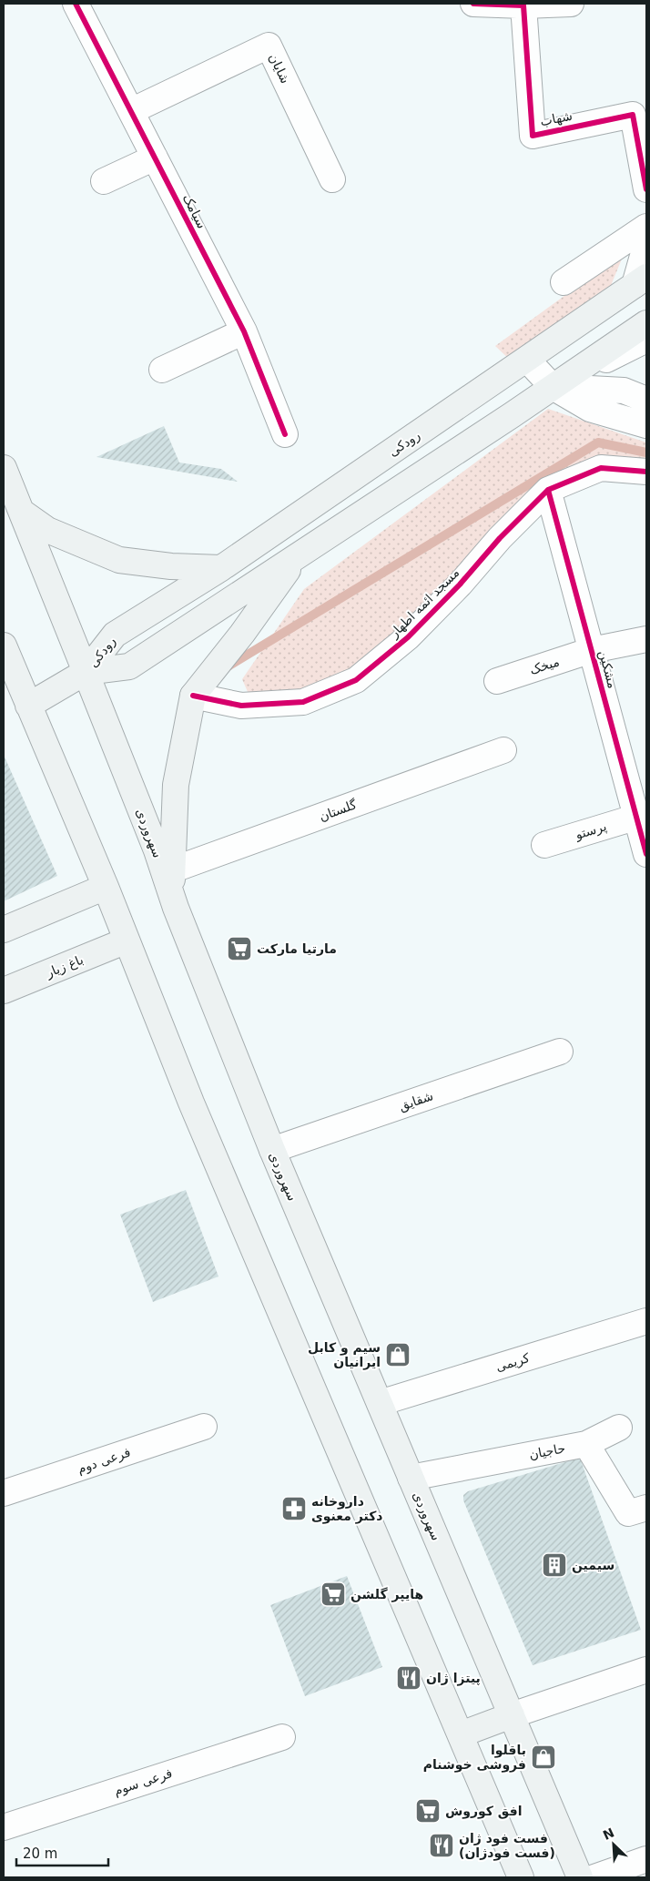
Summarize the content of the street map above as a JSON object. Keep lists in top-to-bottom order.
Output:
{
  "streets": {
    "main road": ["رودکی", "سهروردی", "باغ زیار"],
    "street": [
      "شایان",
      "شهاب",
      "سیامک",
      "مسجد ائمه اطهار",
      "میخک",
      "مشکین",
      "گلستان",
      "پرستو",
      "شقایق",
      "کریمی",
      "حاجیان",
      "فرعی دوم",
      "فرعی سوم"
    ]
  },
  "crossings": [
    ["شایان", "سیامک"],
    ["رودکی", "سهروردی"],
    ["مسجد ائمه اطهار", "مشکین"],
    ["میخک", "مشکین"],
    ["مشکین", "پرستو"],
    ["سهروردی", "شقایق"],
    ["سهروردی", "کریمی"],
    ["سهروردی", "حاجیان"]
  ],
  "places": {
    "supermarket": ["مارتیا مارکت", "هایپر گلشن", "افق کوروش"],
    "shop": ["سیم و کابل ایرانیان", "باقلوا فروشی خوشنام"],
    "pharmacy": ["داروخانه دکتر معنوی"],
    "building": ["سیمین"],
    "restaurant": ["پیتزا ژان", "فست فود ژان (فست فودژان)"]
  },
  "scale_bar": "20 m",
  "north": "top left"
}
